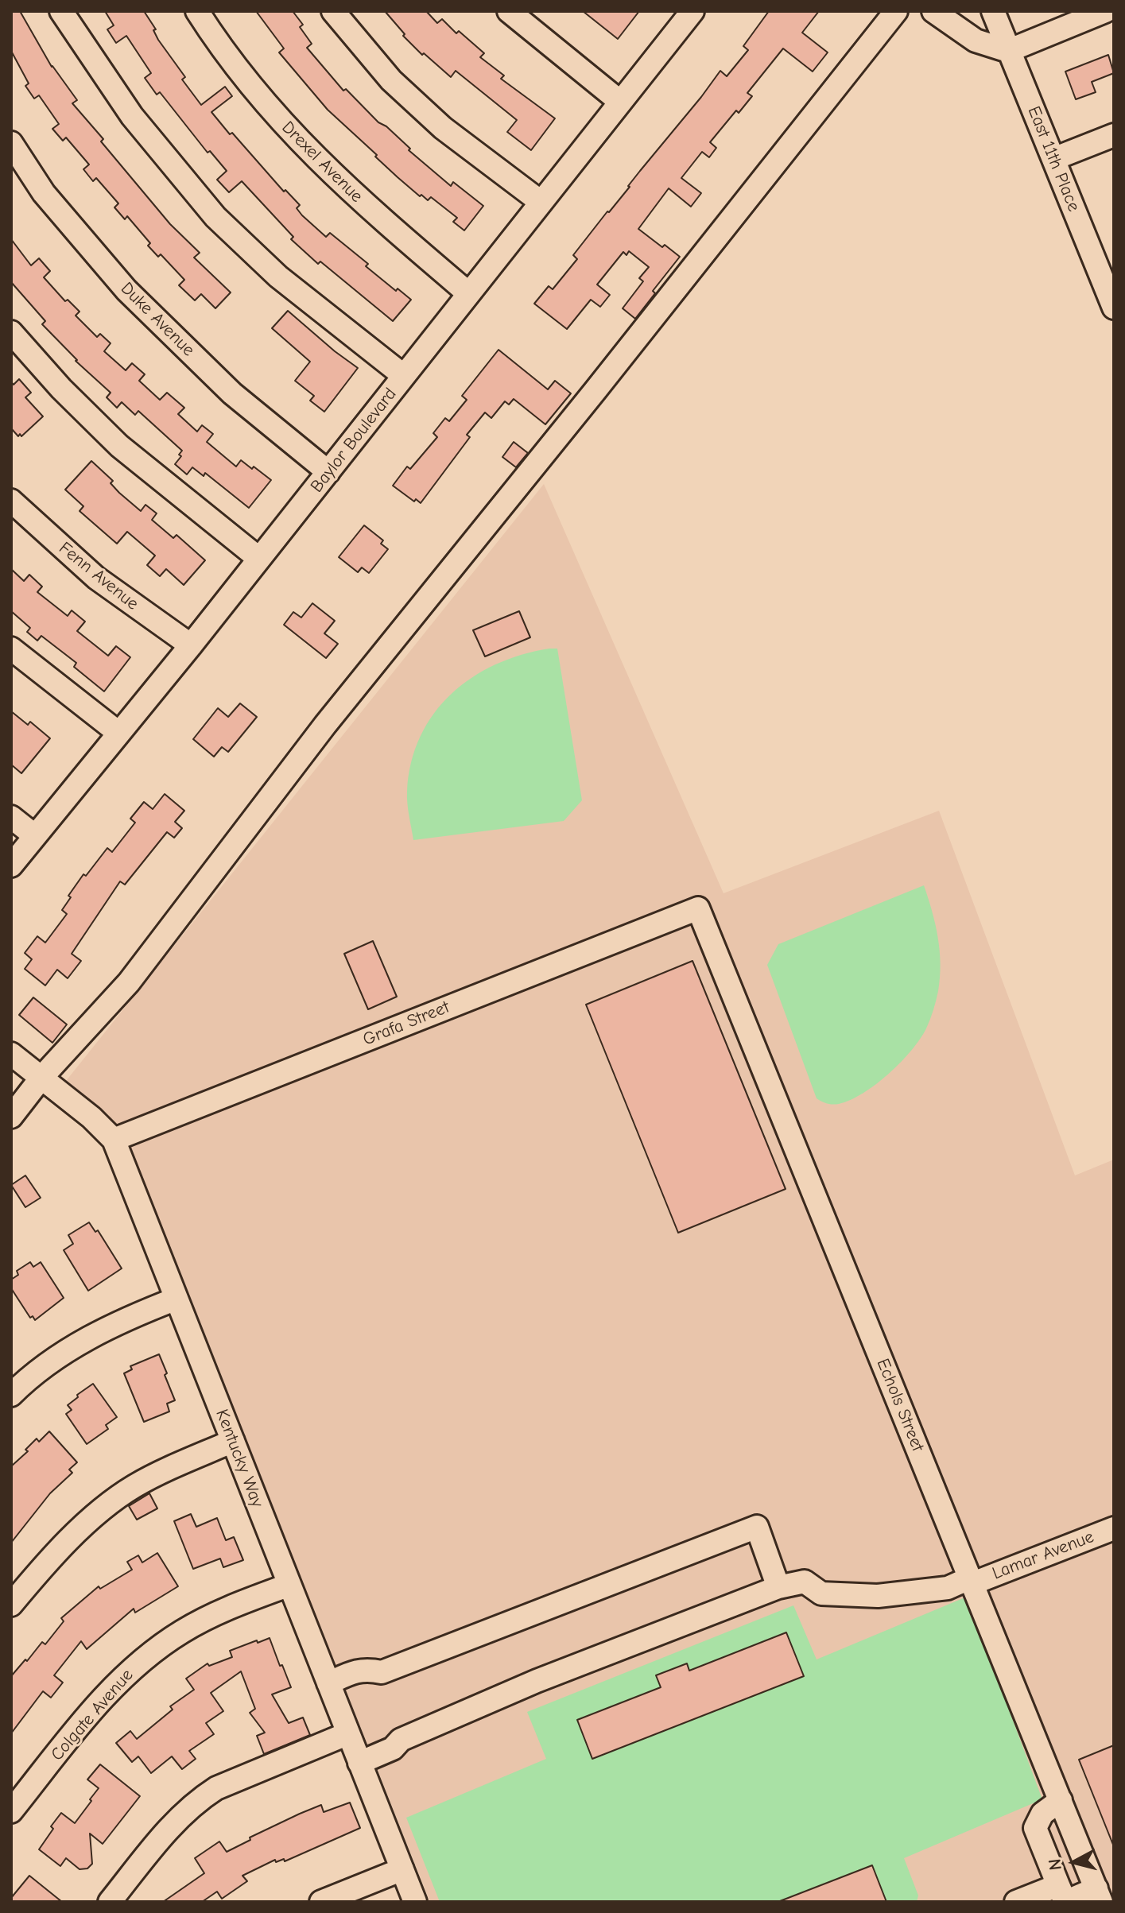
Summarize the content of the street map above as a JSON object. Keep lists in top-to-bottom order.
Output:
{
  "streets": {
    "street": [
      "East 11th Place",
      "Drexel Avenue",
      "Duke Avenue",
      "Baylor Boulevard",
      "Fenn Avenue",
      "Grafa Street",
      "Echols Street",
      "Kentucky Way",
      "Lamar Avenue",
      "Colgate Avenue"
    ]
  },
  "crossings": [
    ["Drexel Avenue", "Baylor Boulevard"],
    ["Duke Avenue", "Baylor Boulevard"],
    ["Baylor Boulevard", "Fenn Avenue"],
    ["Grafa Street", "Echols Street"],
    ["Grafa Street", "Kentucky Way"],
    ["Echols Street", "Lamar Avenue"],
    ["Kentucky Way", "Lamar Avenue"],
    ["Kentucky Way", "Colgate Avenue"]
  ],
  "north": "left"
}
